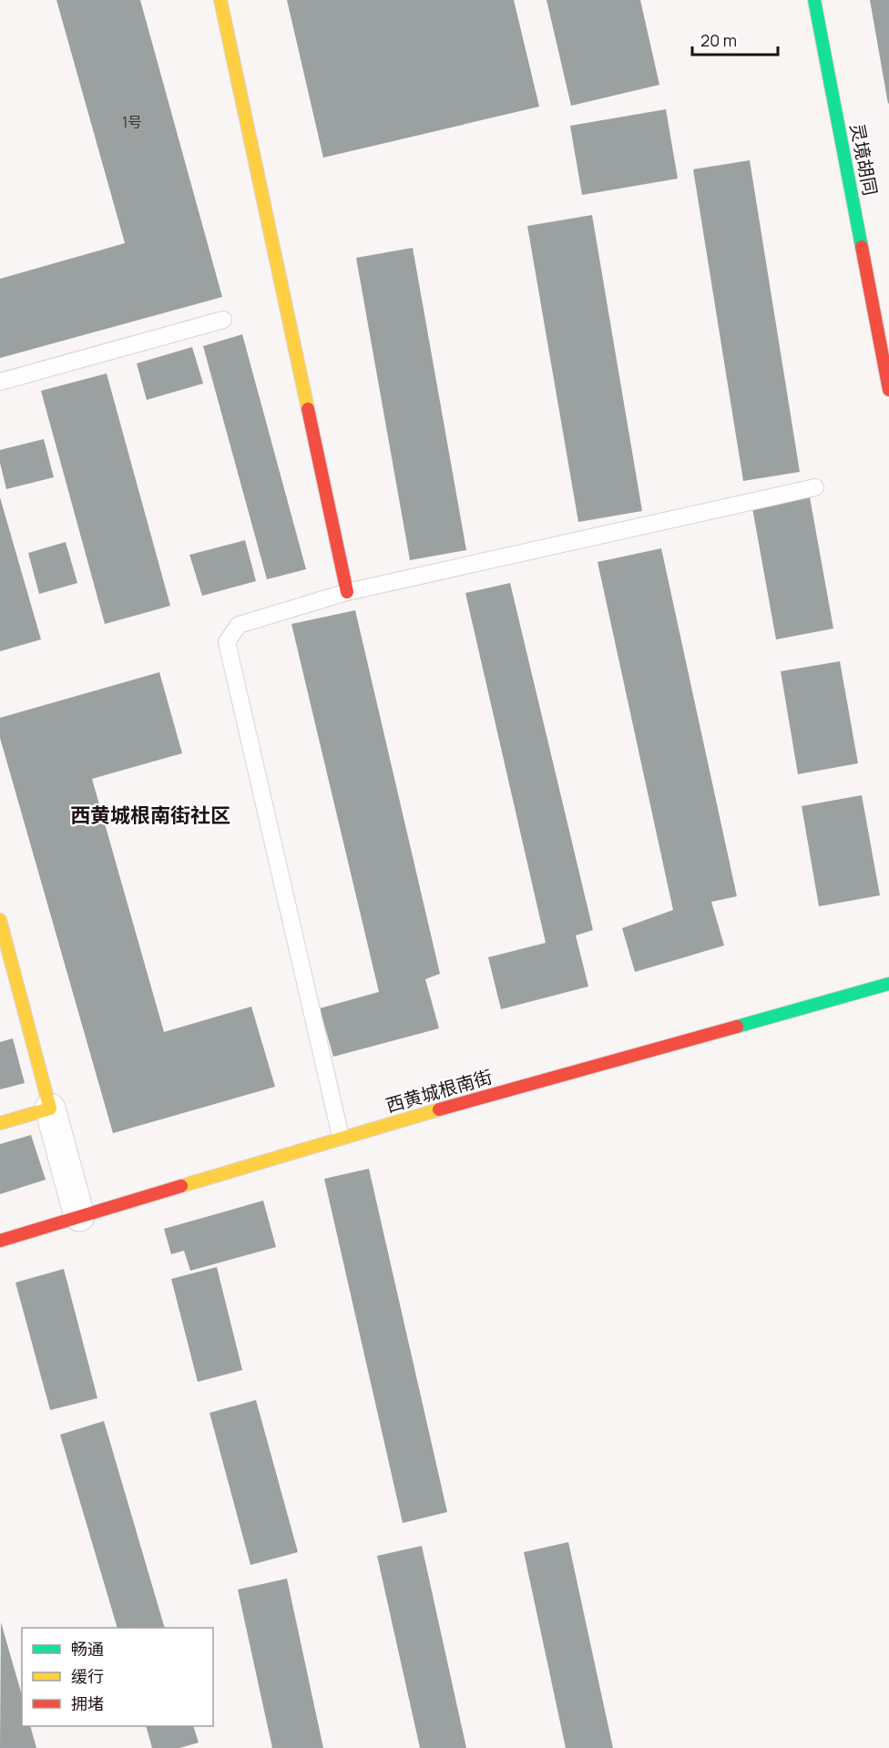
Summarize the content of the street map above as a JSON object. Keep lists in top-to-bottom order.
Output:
{
  "streets": {
    "main road": ["灵境胡同", "西黄城根南街"]
  },
  "districts": ["西黄城根南街社区"],
  "house_numbers": ["1号"],
  "legend": ["畅通", "缓行", "拥堵"],
  "scale_bar": "20 m"
}
